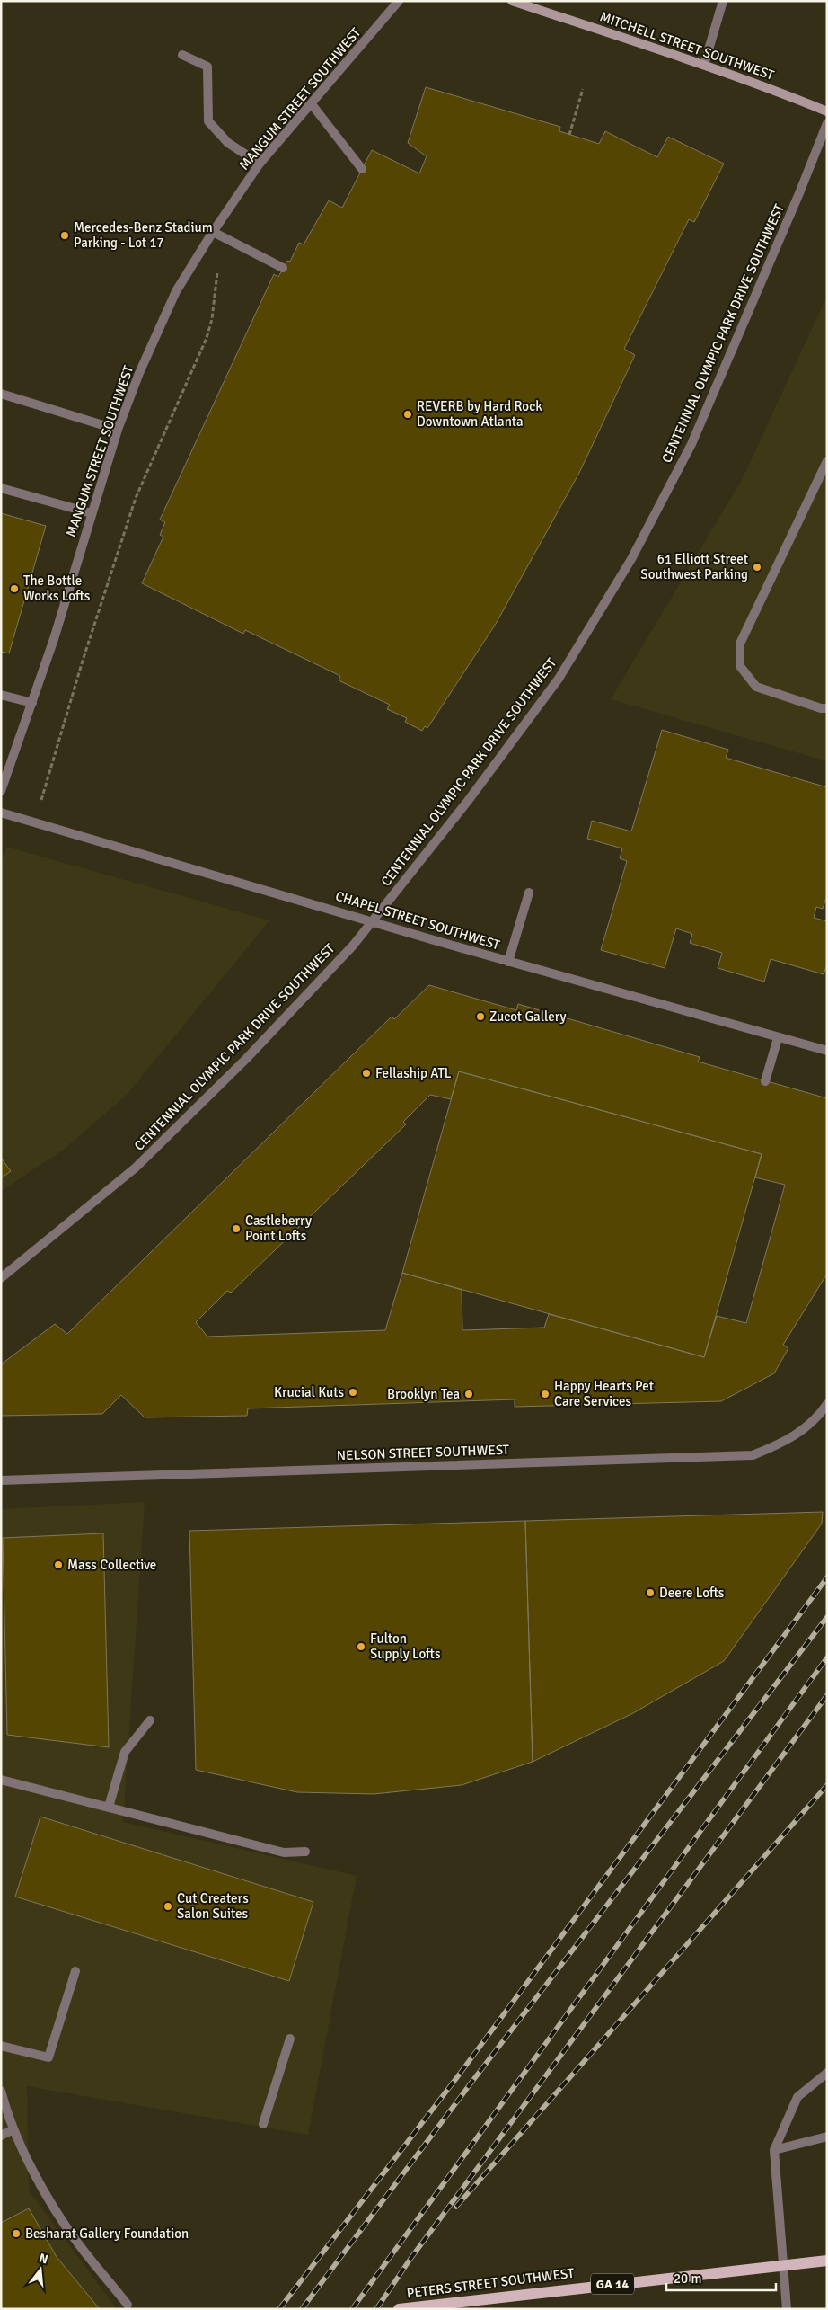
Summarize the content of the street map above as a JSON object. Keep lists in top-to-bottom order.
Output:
{
  "streets": {
    "main road": ["MITCHELL STREET SOUTHWEST", "PETERS STREET SOUTHWEST", "GA 14"],
    "street": [
      "MANGUM STREET SOUTHWEST",
      "CENTENNIAL OLYMPIC PARK DRIVE SOUTHWEST",
      "CHAPEL STREET SOUTHWEST",
      "NELSON STREET SOUTHWEST"
    ]
  },
  "crossings": [
    ["CENTENNIAL OLYMPIC PARK DRIVE SOUTHWEST", "CHAPEL STREET SOUTHWEST"]
  ],
  "places": [
    "Mercedes-Benz Stadium Parking - Lot 17",
    "REVERB by Hard Rock Downtown Atlanta",
    "61 Elliott Street Southwest Parking",
    "The Bottle Works Lofts",
    "Zucot Gallery",
    "Fellaship ATL",
    "Castleberry Point Lofts",
    "Krucial Kuts",
    "Brooklyn Tea",
    "Happy Hearts Pet Care Services",
    "Mass Collective",
    "Deere Lofts",
    "Fulton Supply Lofts",
    "Cut Creaters Salon Suites",
    "Besharat Gallery Foundation"
  ],
  "scale_bar": "20 m",
  "north": "top"
}
